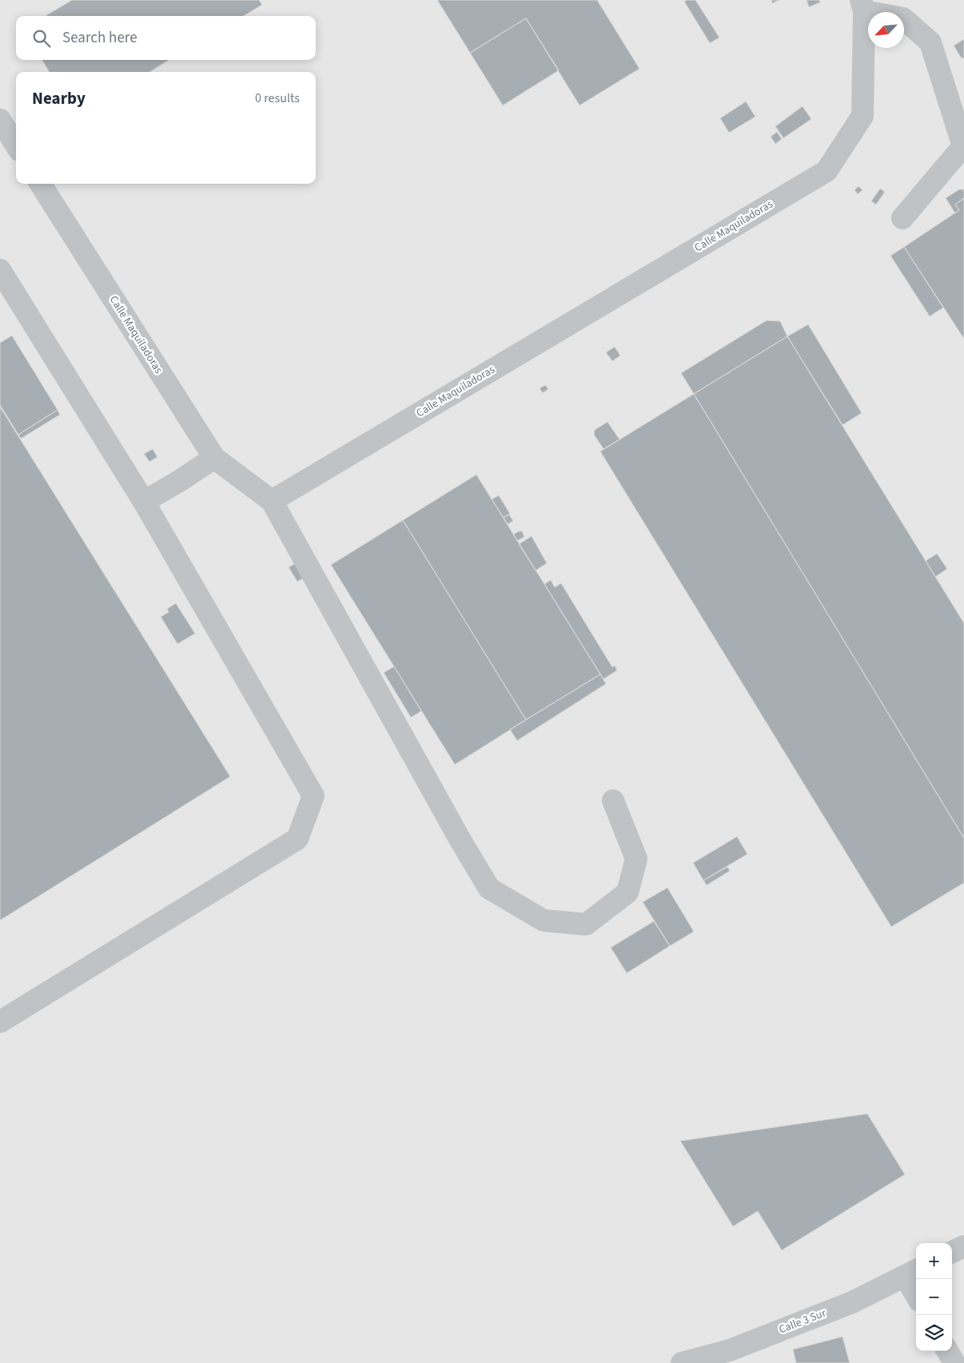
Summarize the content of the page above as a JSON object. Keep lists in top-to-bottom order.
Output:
{
  "streets": {
    "street": ["Calle Maquiladoras", "Calle 3 Sur"]
  },
  "north": "bottom left",
  "page": {
    "search": "Search here",
    "heading": ["Nearby", "0 results"],
    "map_buttons": ["+", "−"]
  }
}
